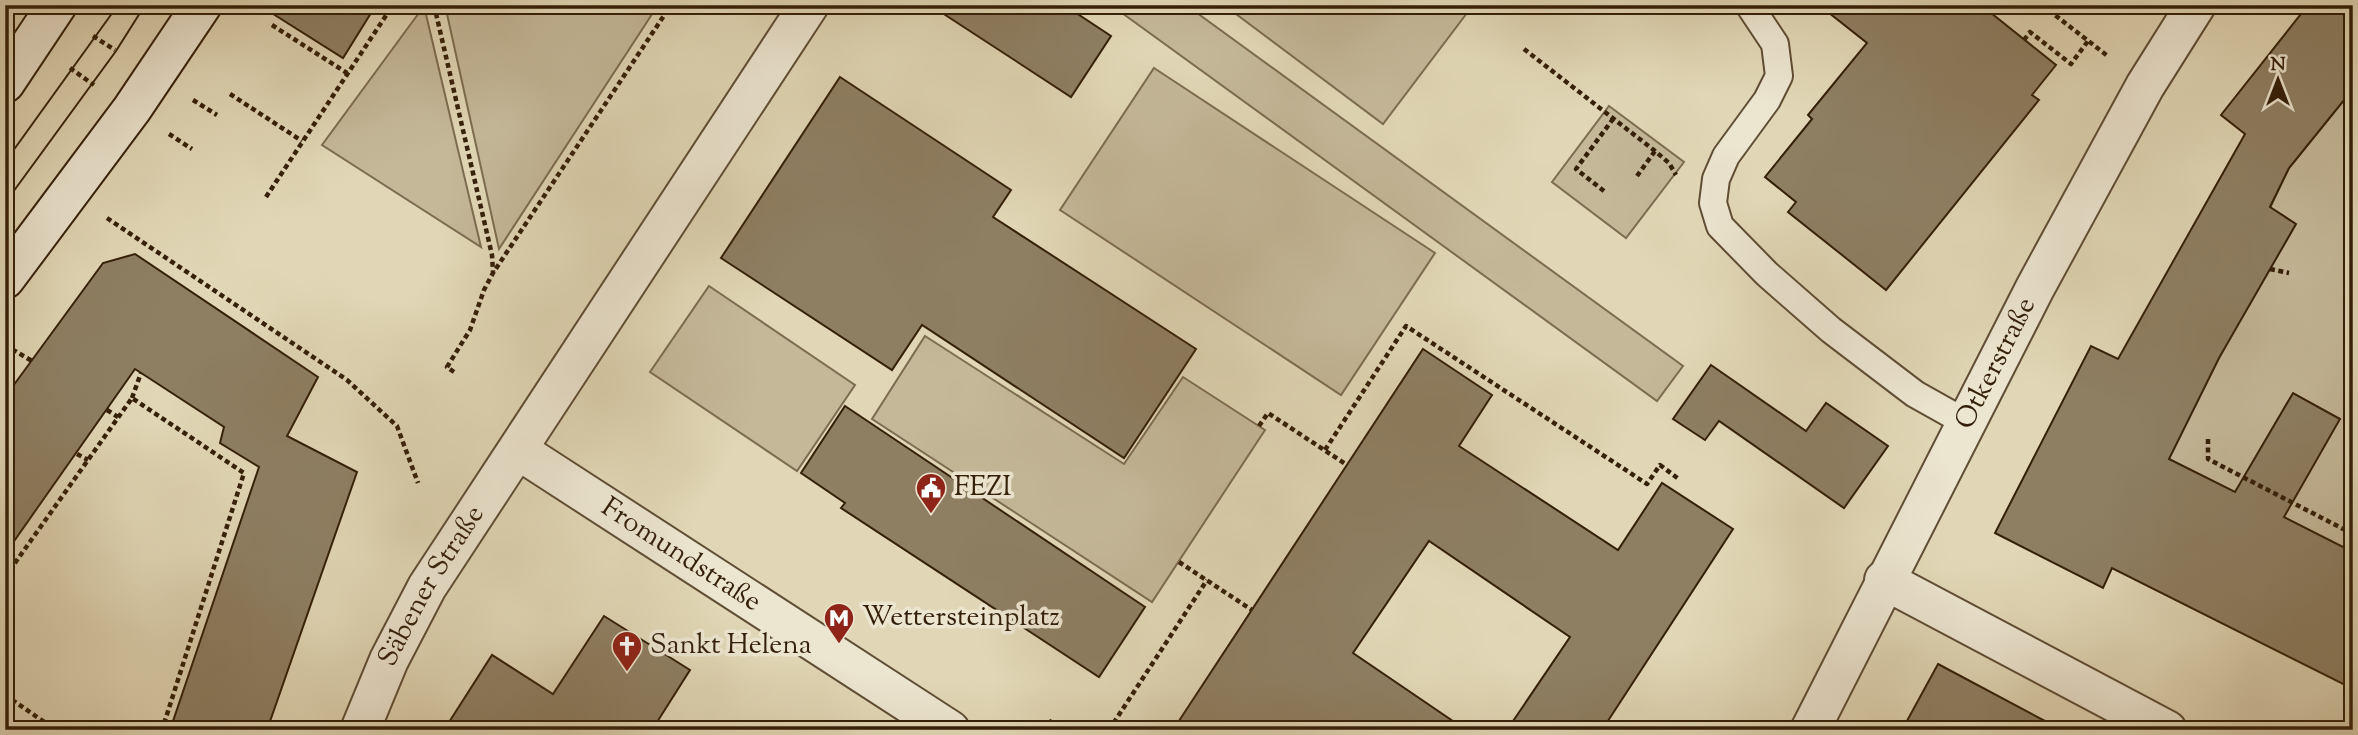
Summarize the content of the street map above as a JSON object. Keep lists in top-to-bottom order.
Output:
{
  "streets": {
    "street": ["Otkerstraße", "Fromundstraße", "Säbener Straße"]
  },
  "crossings": [
    ["Fromundstraße", "Säbener Straße"]
  ],
  "places": {
    "public building": ["FEZI"],
    "metro station": ["Wettersteinplatz"],
    "church": ["Sankt Helena"]
  },
  "north": "top"
}
